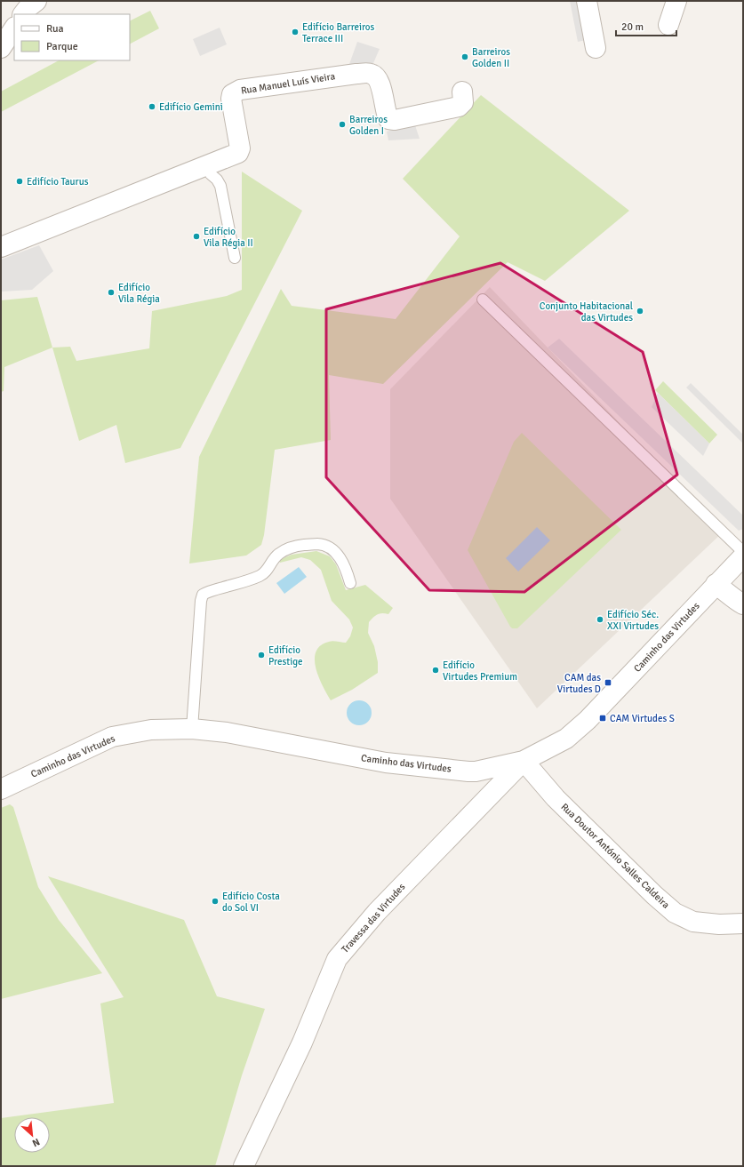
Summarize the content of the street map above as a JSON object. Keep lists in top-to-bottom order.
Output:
{
  "streets": {
    "street": [
      "Rua Manuel Luís Vieira",
      "Caminho das Virtudes",
      "Rua Doutor António Salles Caldeira",
      "Travessa das Virtudes"
    ]
  },
  "crossings": [
    ["Caminho das Virtudes", "Rua Doutor António Salles Caldeira"],
    ["Caminho das Virtudes", "Travessa das Virtudes"],
    ["Rua Doutor António Salles Caldeira", "Travessa das Virtudes"]
  ],
  "places": {
    "other": [
      "Edifício Barreiros Terrace III",
      "Barreiros Golden II",
      "Edifício Gemini",
      "Barreiros Golden I",
      "Edifício Taurus",
      "Edifício Vila Régia II",
      "Edifício Vila Régia",
      "Conjunto Habitacional das Virtudes",
      "Edifício Séc. XXI Virtudes",
      "Edifício Prestige",
      "Edifício Virtudes Premium",
      "Edifício Costa do Sol VI"
    ],
    "transit": ["CAM das Virtudes D", "CAM Virtudes S"]
  },
  "legend": ["Rua", "Parque"],
  "scale_bar": "20 m",
  "north": "bottom right"
}
